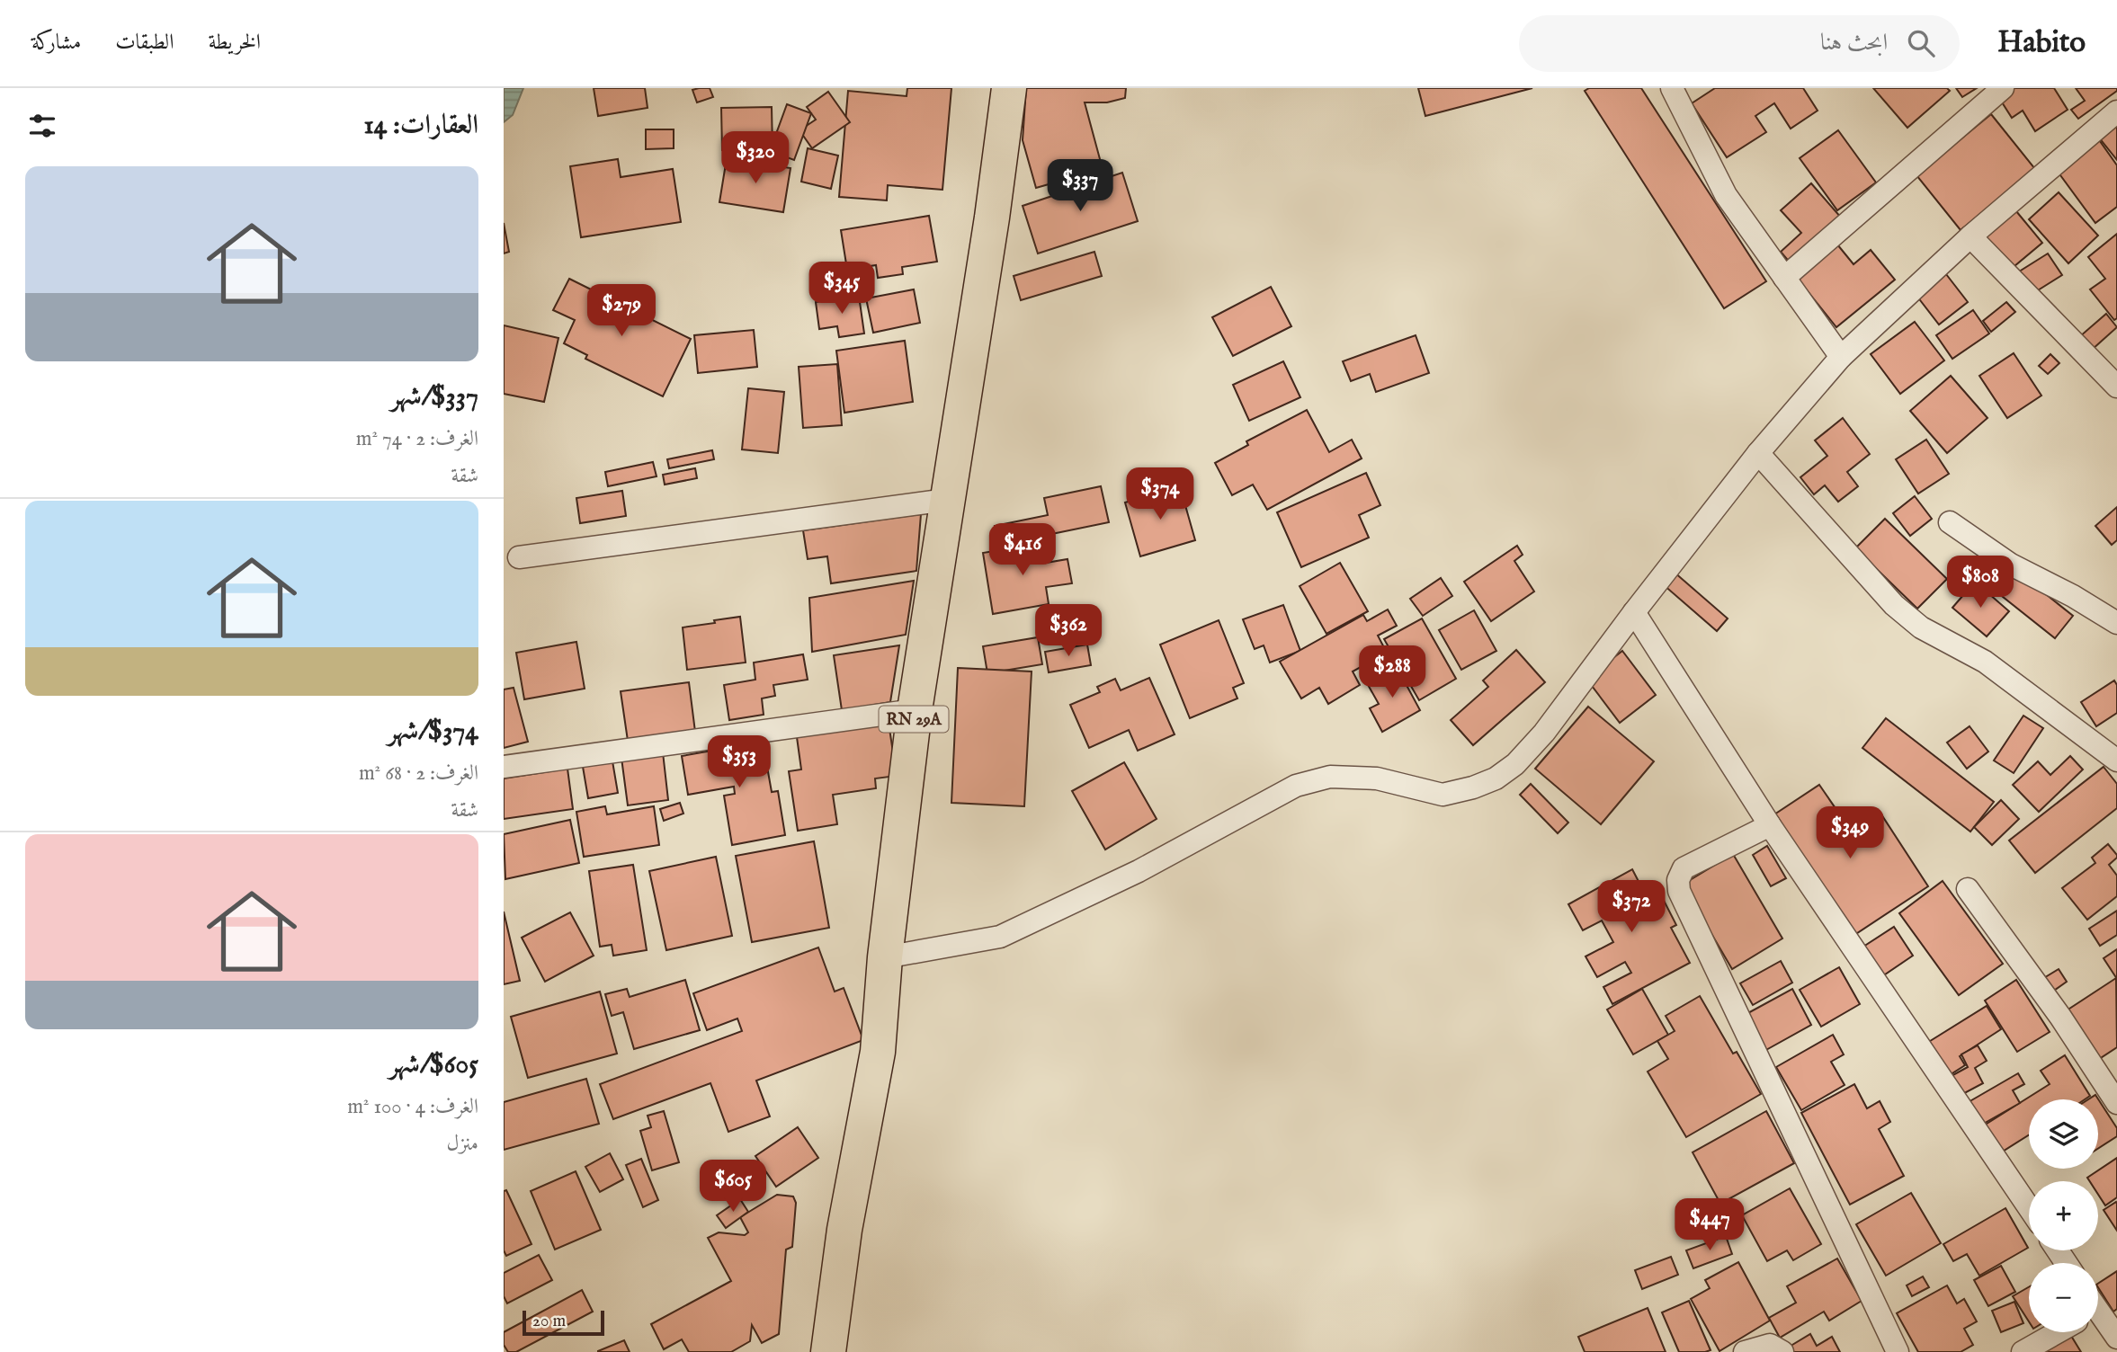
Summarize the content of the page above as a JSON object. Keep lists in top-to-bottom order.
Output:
{
  "streets": {
    "main road": ["RN 29A"]
  },
  "scale_bar": "20 m",
  "page": {
    "header": "Habito",
    "search": "ابحث هنا",
    "nav": ["الخريطة", "الطبقات", "مشاركة"],
    "heading": "العقارات: 14",
    "price": [
      "$320",
      "$337",
      "$345",
      "$279",
      "$374",
      "$416",
      "$808",
      "$362",
      "$288",
      "$353",
      "$349",
      "$372",
      "$605",
      "$447"
    ],
    "list": [
      {
        "name": "$337/شهر",
        "note": "الغرف: 2 · 74 m² · شقة"
      },
      {
        "name": "$374/شهر",
        "note": "الغرف: 2 · 68 m² · شقة"
      },
      {
        "name": "$605/شهر",
        "note": "الغرف: 4 · 100 m² · منزل"
      }
    ],
    "map_buttons": ["+", "−"],
    "scale": "20 m"
  }
}
